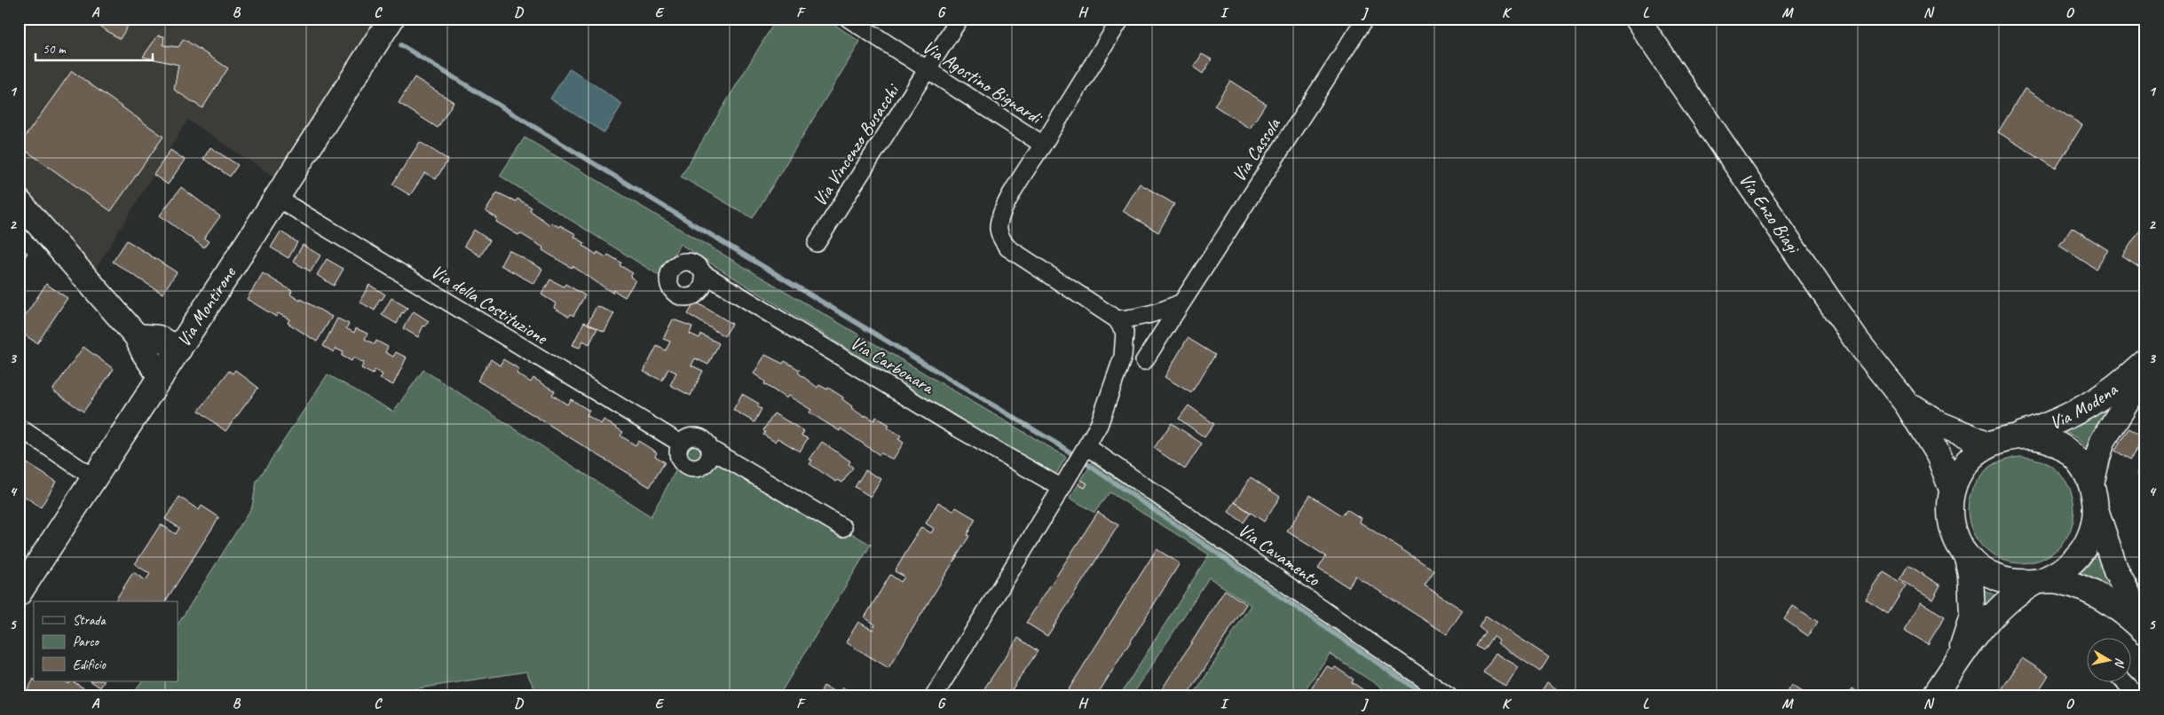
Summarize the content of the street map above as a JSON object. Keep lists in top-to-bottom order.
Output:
{
  "streets": {
    "main road": ["Via Enzo Biagi", "Via Montirone", "Via Modena"],
    "street": [
      "Via Agostino Bignardi",
      "Via Vincenzo Busacchi",
      "Via Cassola",
      "Via della Costituzione",
      "Via Carbonara",
      "Via Cavamento"
    ]
  },
  "crossings": [
    ["Via Agostino Bignardi", "Via Vincenzo Busacchi"],
    ["Via Enzo Biagi", "Via Modena"],
    ["Via della Costituzione", "Via Montirone"]
  ],
  "legend": ["Strada", "Parco", "Edificio"],
  "scale_bar": "50 m",
  "north": "right",
  "grid": {
    "columns": [
      "A",
      "B",
      "C",
      "D",
      "E",
      "F",
      "G",
      "H",
      "I",
      "J",
      "K",
      "L",
      "M",
      "N",
      "O"
    ],
    "rows": [
      "1",
      "2",
      "3",
      "4",
      "5"
    ]
  }
}
